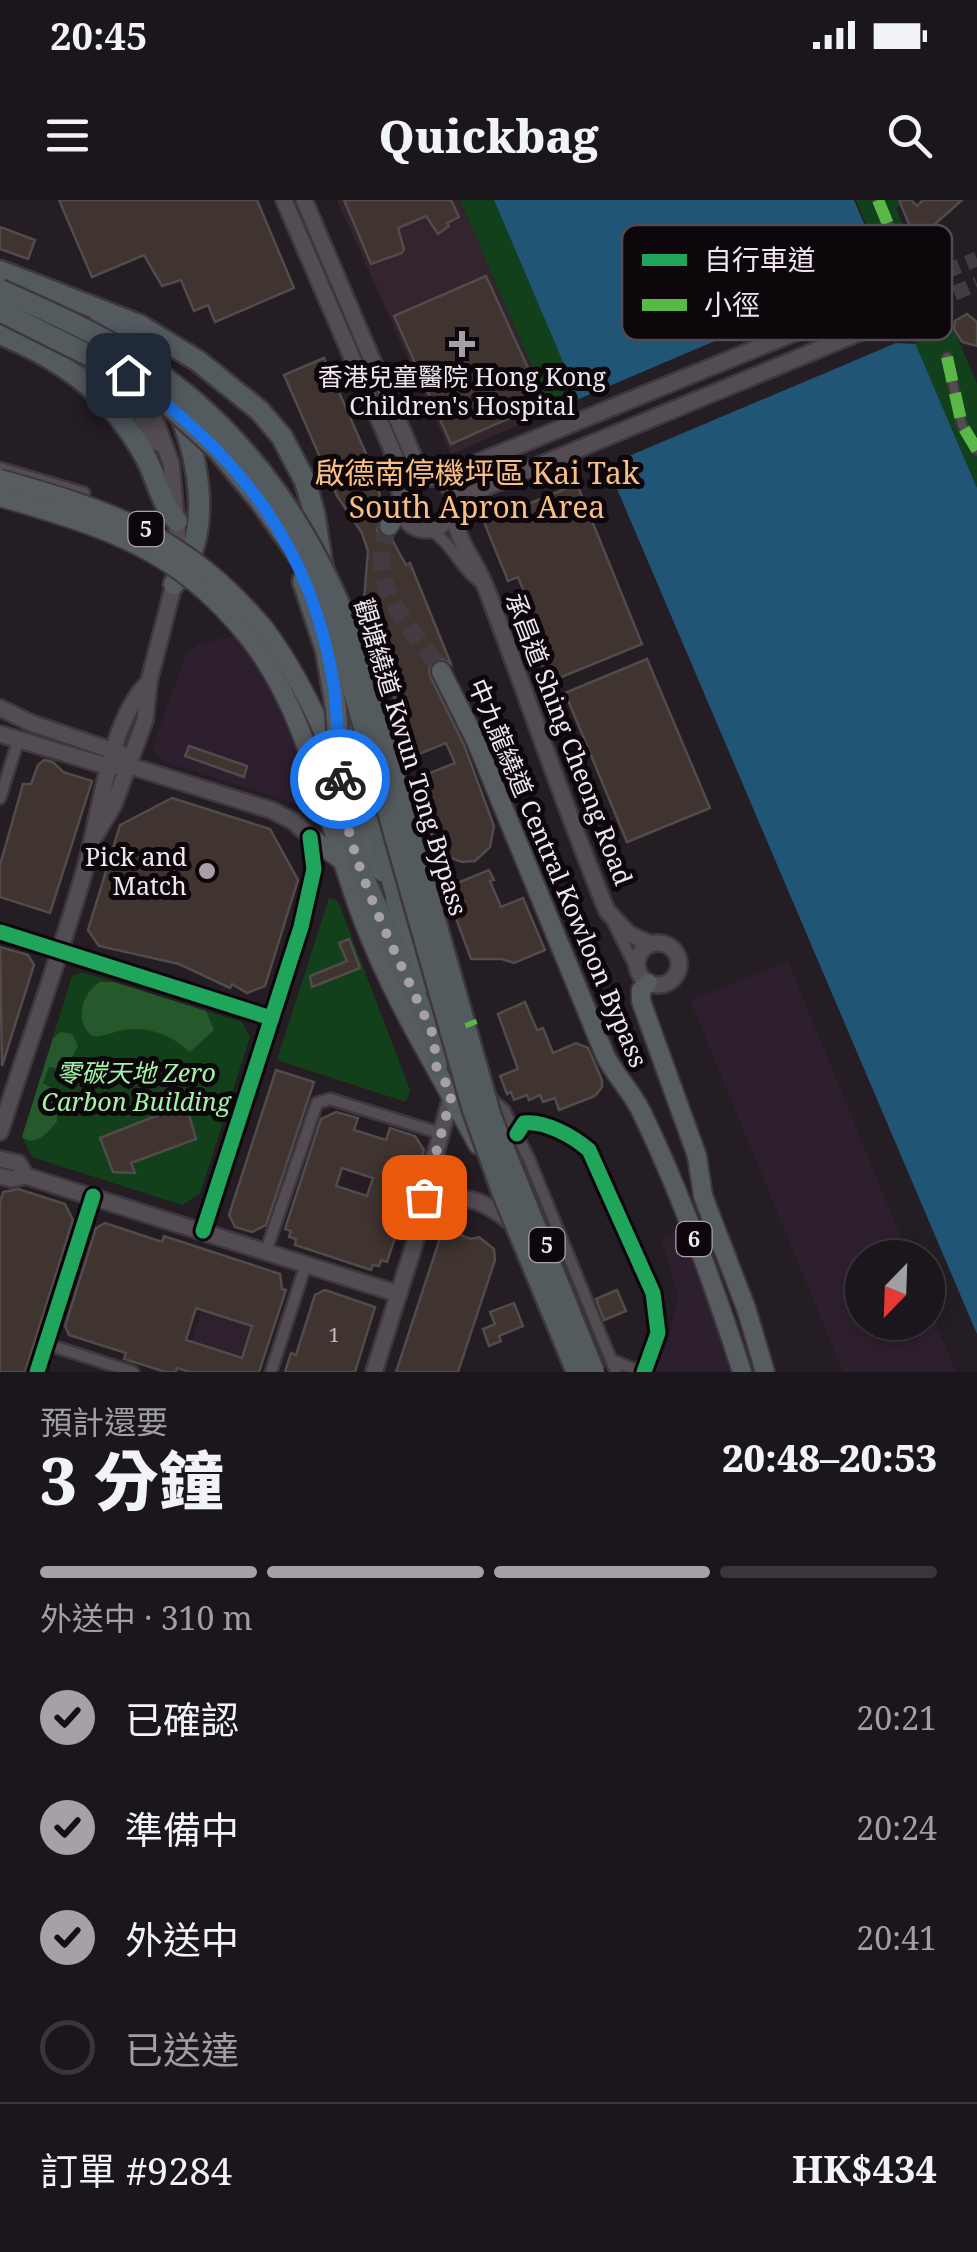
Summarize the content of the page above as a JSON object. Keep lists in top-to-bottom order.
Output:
{
  "streets": {
    "highway": [
      "5",
      "觀塘繞道 Kwun Tong Bypass",
      "中九龍繞道 Central Kowloon Bypass",
      "6"
    ],
    "main road": ["承昌道 Shing Cheong Road"]
  },
  "crossings": [
    ["5", "觀塘繞道 Kwun Tong Bypass"],
    ["承昌道 Shing Cheong Road", "中九龍繞道 Central Kowloon Bypass"]
  ],
  "districts": ["啟德南停機坪區 Kai Tak South Apron Area"],
  "parks": ["零碳天地 Zero Carbon Building"],
  "places": {
    "health": ["香港兒童醫院 Hong Kong Children's Hospital"],
    "other": ["Pick and Match"]
  },
  "house_numbers": ["1"],
  "legend": ["自行車道", "小徑"],
  "north": "bottom left",
  "page": {
    "status": "20:45",
    "header": "Quickbag",
    "heading": ["3 分鐘", "預計還要", "20:48–20:53"],
    "panel": ["訂單 #9284", "HK$434"],
    "bar": "外送中 · 310 m",
    "list": [
      ["已確認", "20:21"],
      ["準備中", "20:24"],
      ["外送中", "20:41"],
      "已送達"
    ]
  }
}
